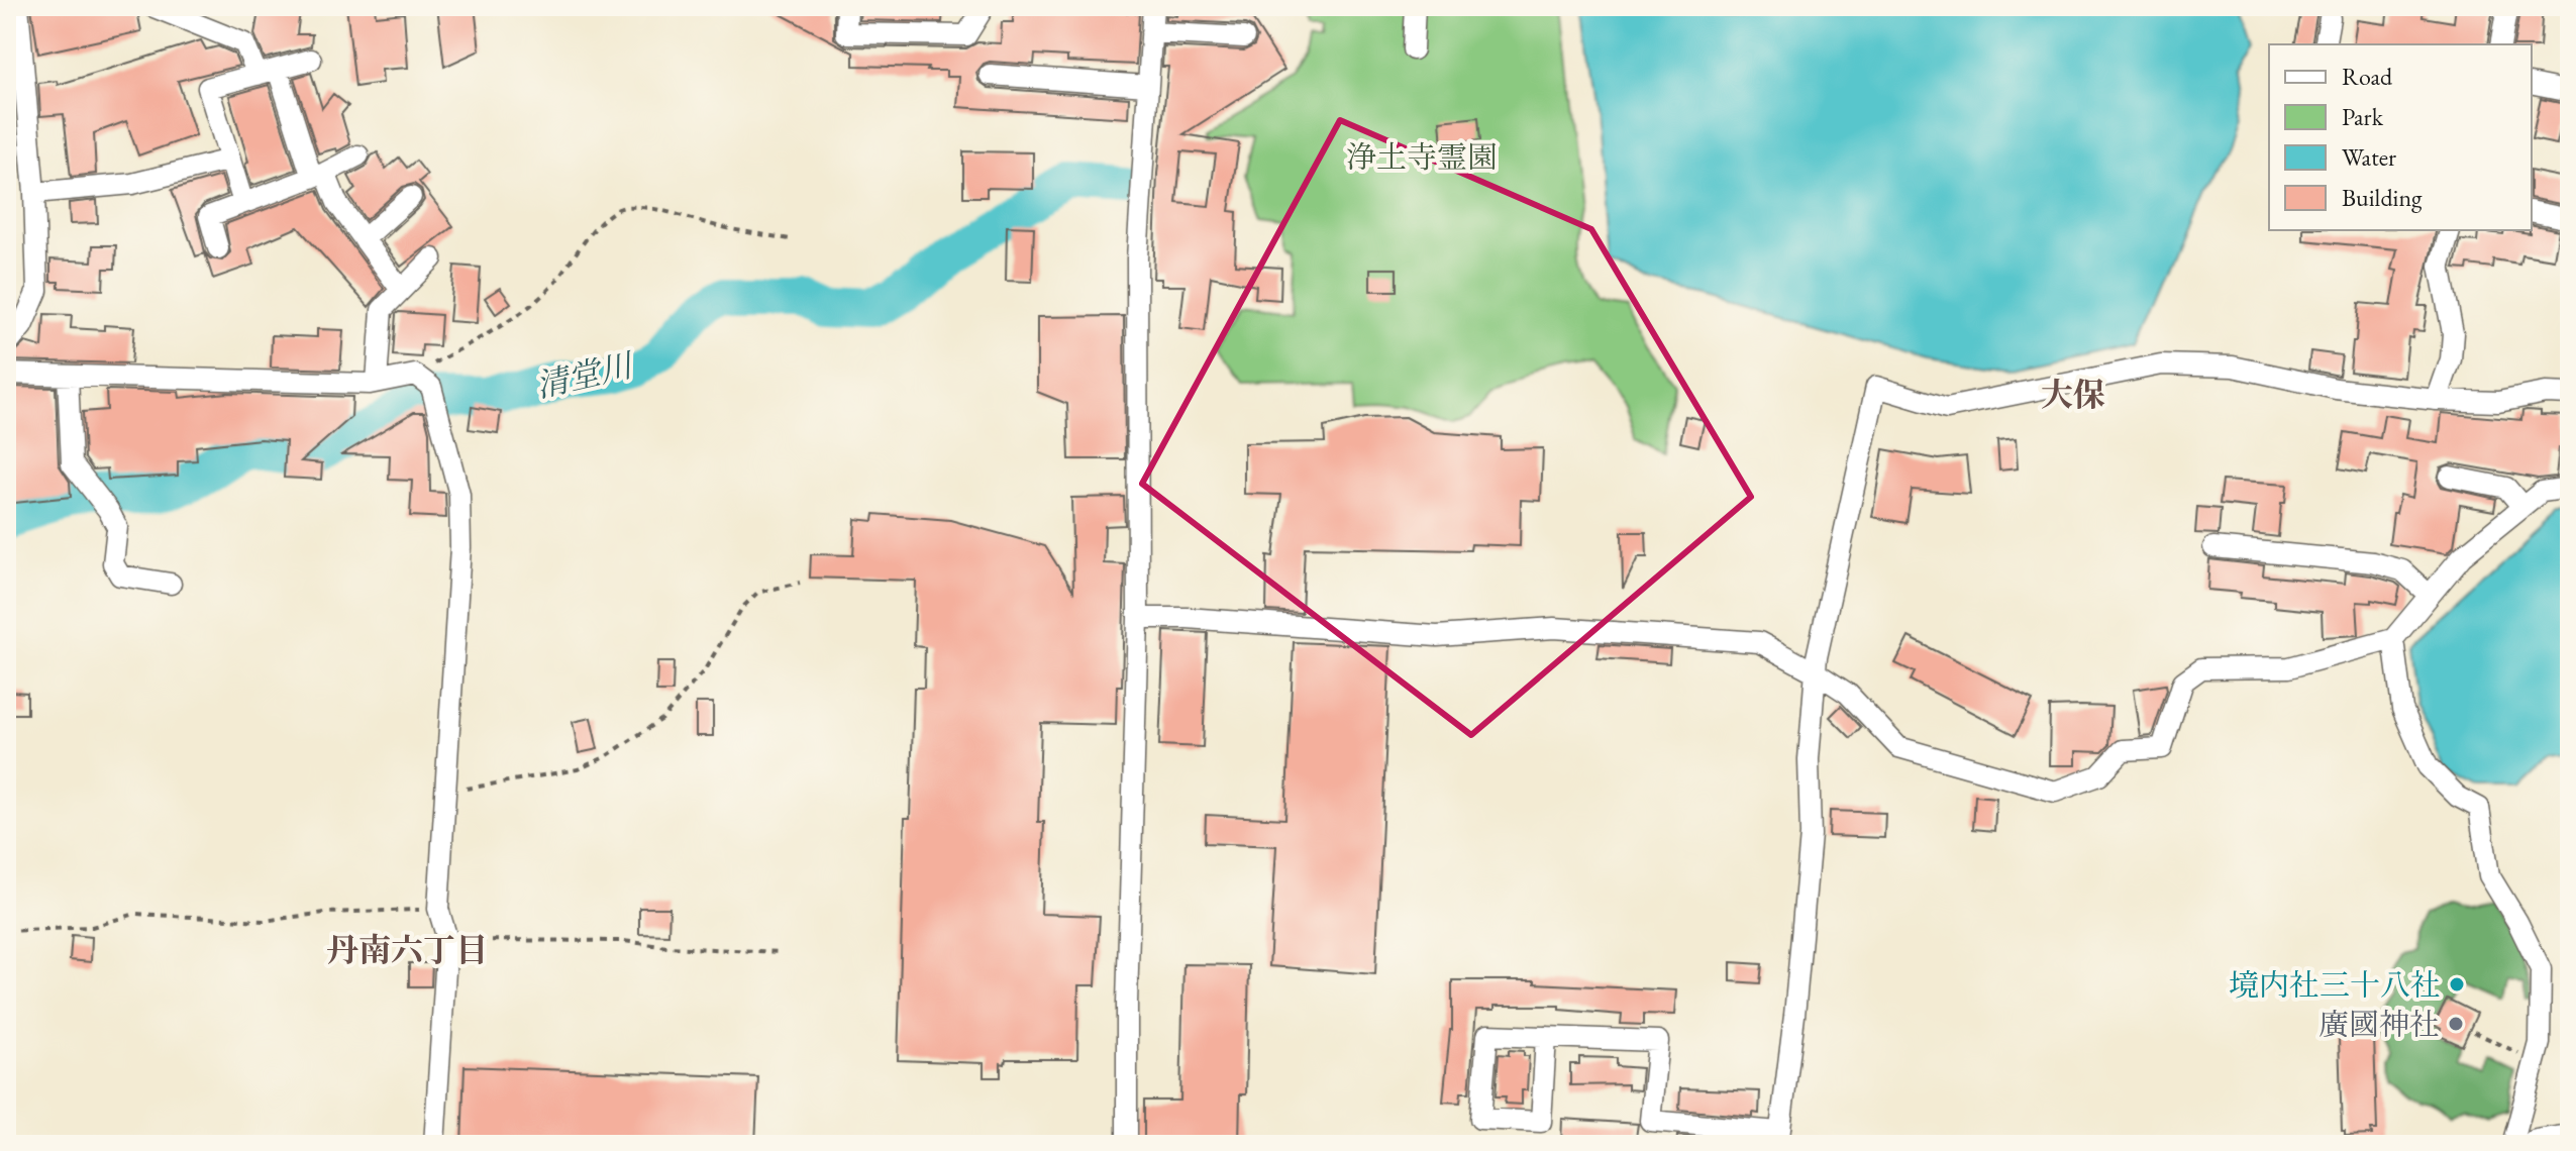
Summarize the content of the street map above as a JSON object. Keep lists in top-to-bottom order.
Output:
{
  "districts": ["大保", "丹南六丁目"],
  "water": ["清堂川"],
  "parks": ["浄土寺霊園"],
  "places": ["境内社三十八社", "廣國神社"],
  "legend": [
    "Road",
    "Park",
    "Water",
    "Building"
  ]
}
